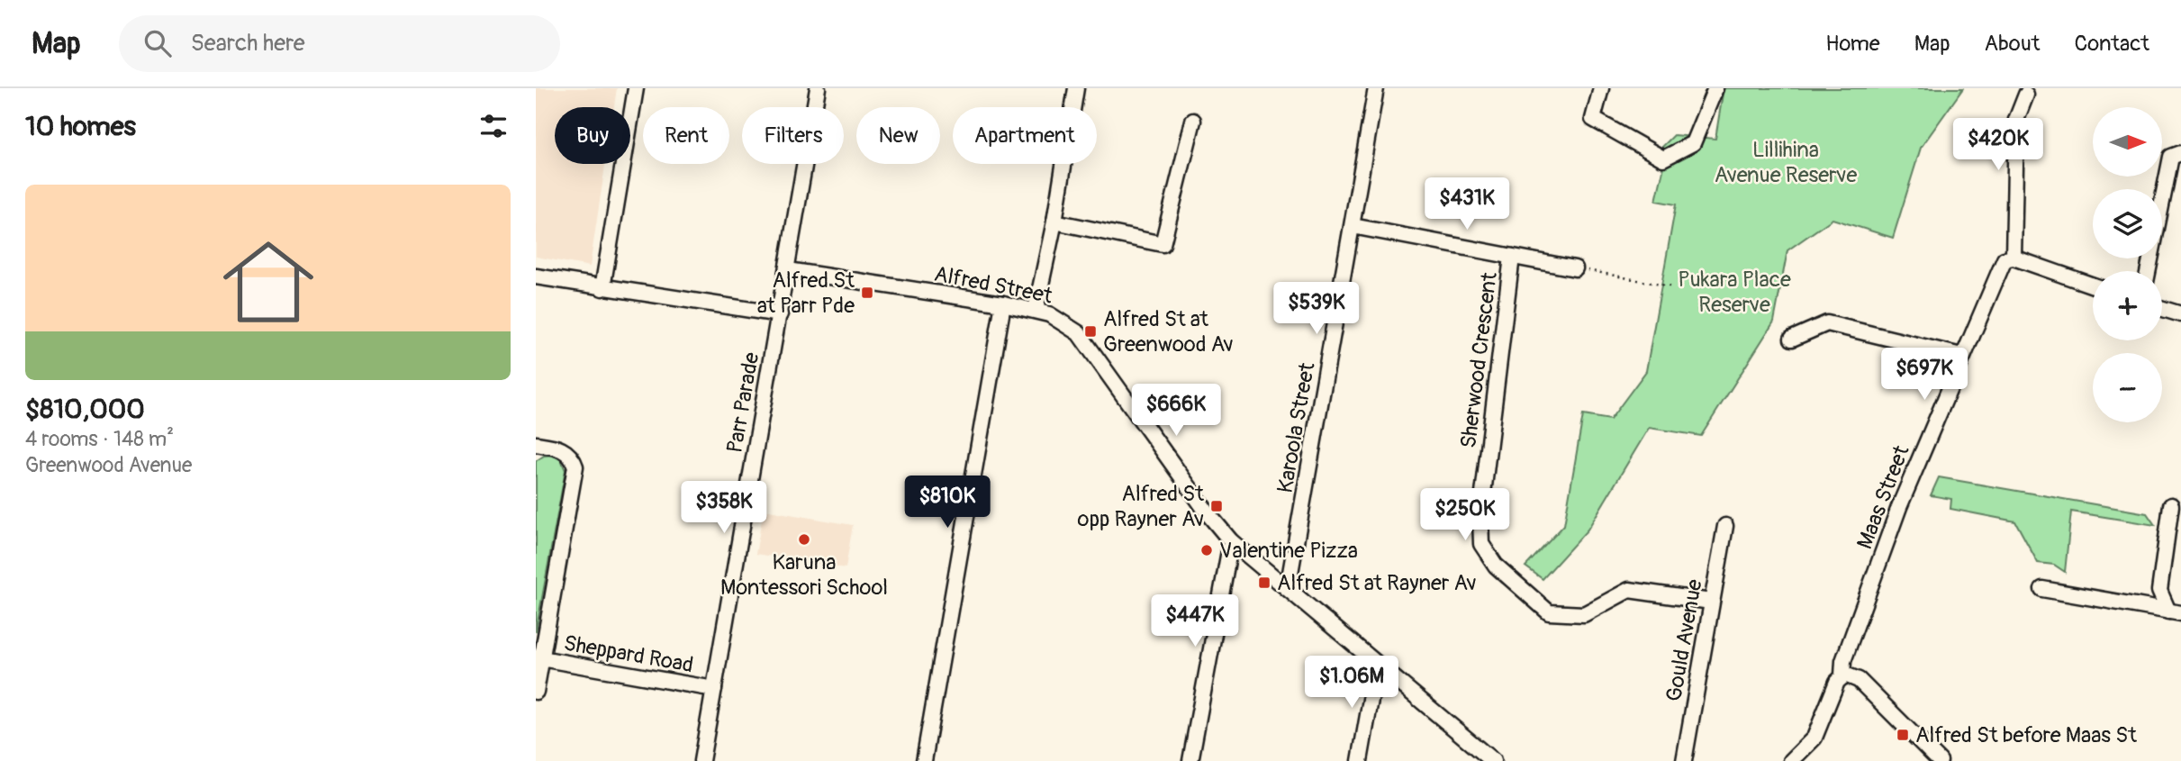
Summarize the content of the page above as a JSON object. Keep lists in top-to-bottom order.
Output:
{
  "streets": {
    "street": [
      "Alfred Street",
      "Sherwood Crescent",
      "Parr Parade",
      "Karoola Street",
      "Maas Street",
      "Gould Avenue",
      "Sheppard Road"
    ]
  },
  "crossings": [
    ["Alfred Street", "Parr Parade"],
    ["Alfred Street", "Karoola Street"],
    ["Sherwood Crescent", "Gould Avenue"],
    ["Parr Parade", "Sheppard Road"]
  ],
  "parks": ["Lillihina Avenue Reserve", "Pukara Place Reserve"],
  "places": {
    "transit": [
      "Alfred St at Parr Pde",
      "Alfred St at Greenwood Av",
      "Alfred St opp Rayner Av",
      "Alfred St at Rayner Av",
      "Alfred St before Maas St"
    ],
    "other": ["Karuna Montessori School", "Valentine Pizza"]
  },
  "north": "right",
  "page": {
    "header": "Map",
    "search": "Search here",
    "nav": [
      "Home",
      "Map",
      "About",
      "Contact"
    ],
    "heading": "10 homes",
    "map_buttons": ["+", "−"],
    "chip": [
      "Buy",
      "Rent",
      "Filters",
      "New",
      "Apartment"
    ],
    "price": [
      "$420K",
      "$431K",
      "$539K",
      "$697K",
      "$666K",
      "$810K",
      "$358K",
      "$250K",
      "$447K",
      "$1.06M"
    ],
    "list": [
      {
        "name": "$810,000",
        "note": "4 rooms · 148 m² · Greenwood Avenue"
      }
    ]
  }
}
